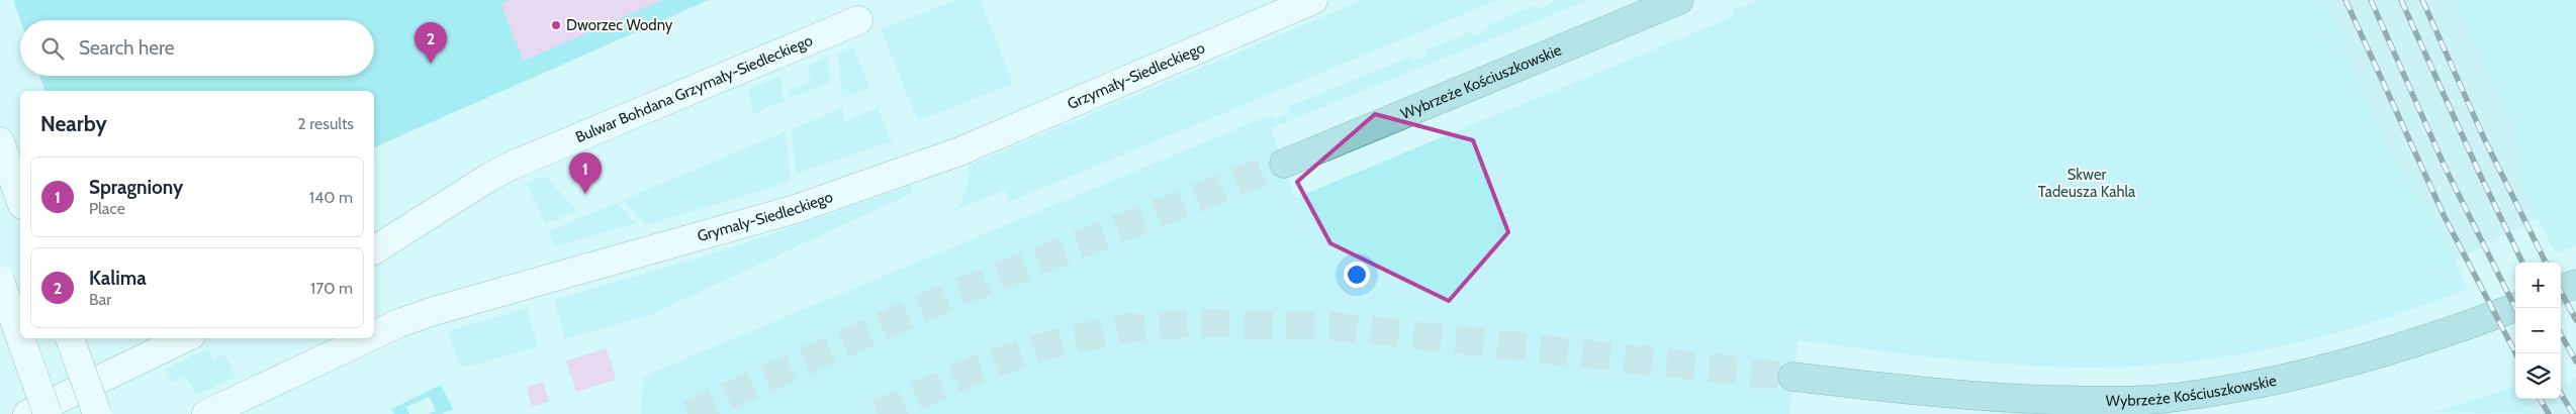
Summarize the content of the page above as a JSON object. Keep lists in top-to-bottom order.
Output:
{
  "streets": {
    "main road": ["Wybrzeże Kościuszkowskie"],
    "street": ["Grzymały-Siedleckiego", "Bulwar Bohdana Grzymały-Siedleckiego", "Grymaly-Siedleckiego"]
  },
  "crossings": [
    ["Grzymały-Siedleckiego", "Grymaly-Siedleckiego"]
  ],
  "parks": ["Skwer Tadeusza Kahla"],
  "places": ["Dworzec Wodny"],
  "page": {
    "search": "Search here",
    "pins": ["2", "1"],
    "heading": ["Nearby", "2 results"],
    "list": [
      {
        "mark": "1",
        "name": "Spragniony",
        "note": "Place",
        "value": "140 m"
      },
      {
        "mark": "2",
        "name": "Kalima",
        "note": "Bar",
        "value": "170 m"
      }
    ],
    "map_buttons": ["+", "−"]
  }
}
